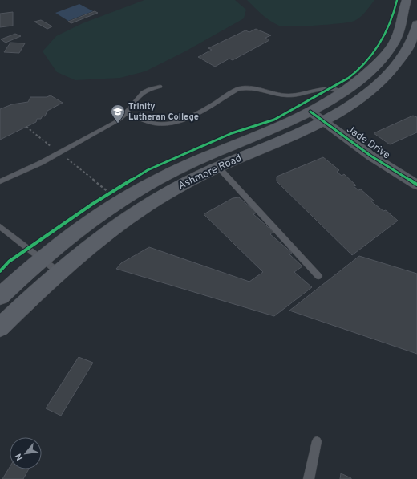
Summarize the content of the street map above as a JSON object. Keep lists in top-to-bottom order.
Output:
{
  "streets": {
    "main road": ["Ashmore Road"],
    "street": ["Jade Drive"]
  },
  "crossings": [
    ["Jade Drive", "Ashmore Road"]
  ],
  "places": {
    "school or university": ["Trinity Lutheran College"]
  },
  "north": "bottom left"
}
